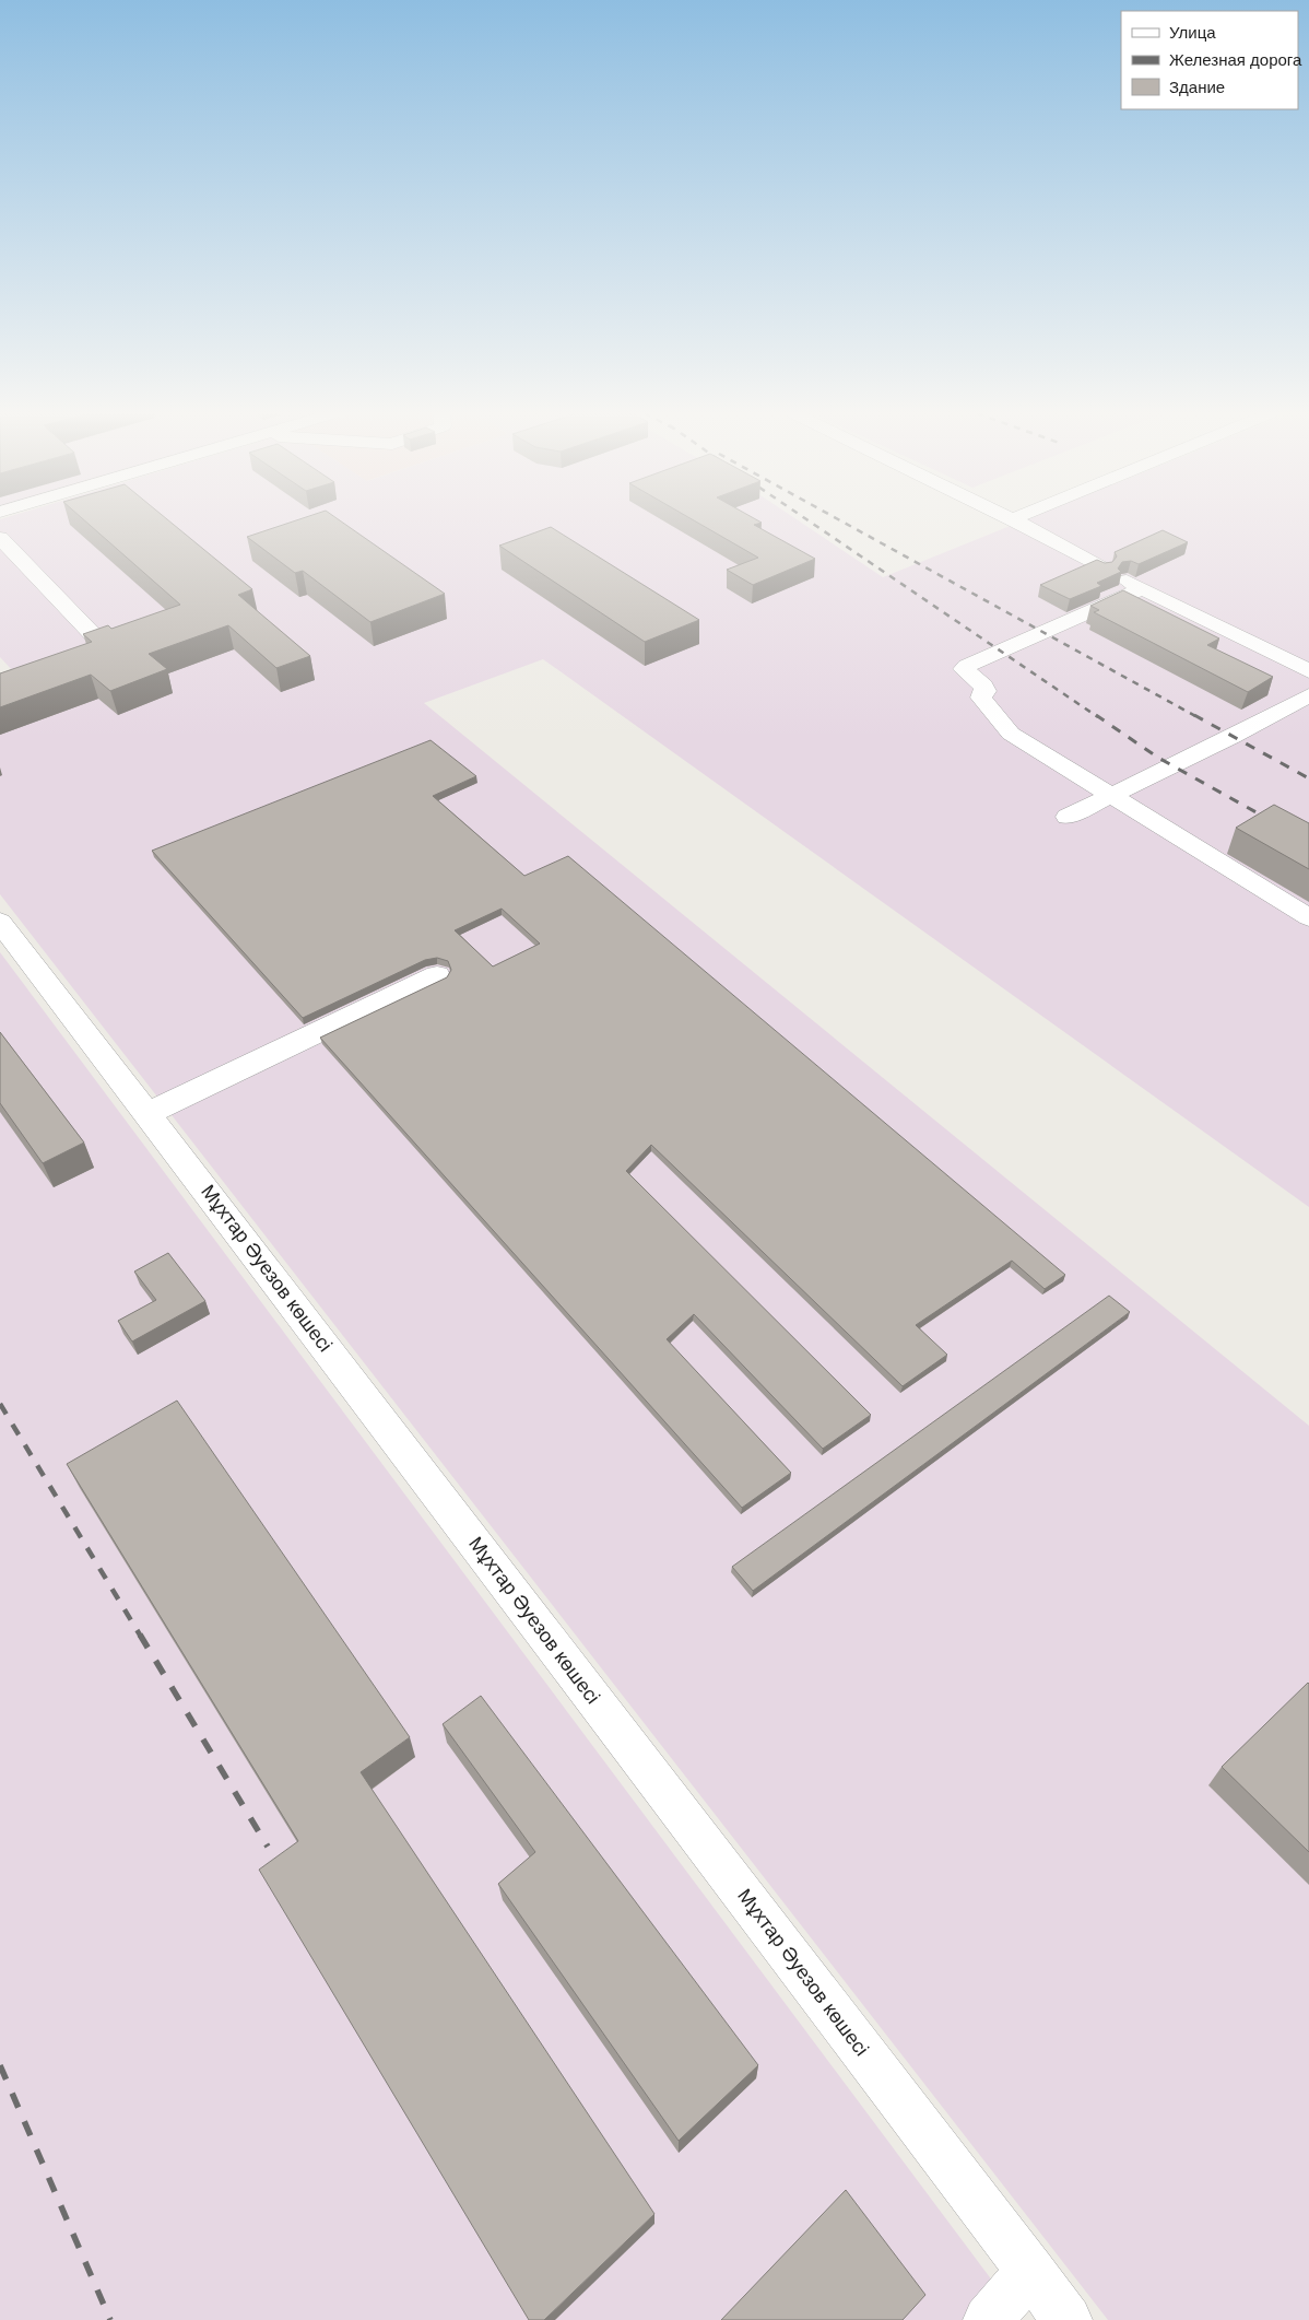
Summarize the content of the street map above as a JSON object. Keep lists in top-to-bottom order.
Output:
{
  "streets": {
    "street": ["Мұхтар Әуезов көшесі"]
  },
  "legend": ["Улица", "Железная дорога", "Здание"]
}
